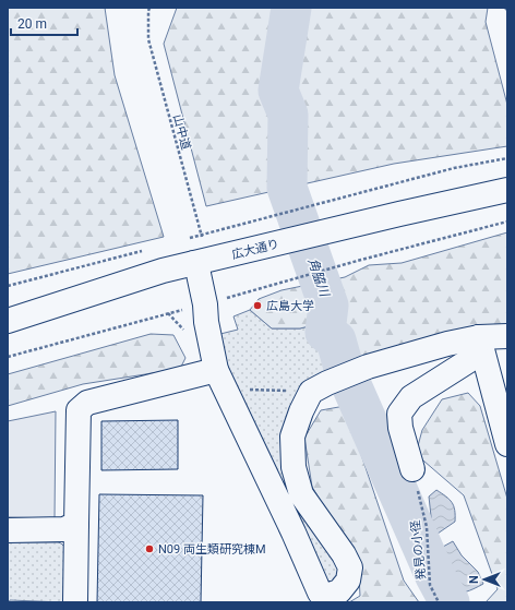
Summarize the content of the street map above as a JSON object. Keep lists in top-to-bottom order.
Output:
{
  "streets": {
    "street": ["広大通り"],
    "path": ["山中道", "発見の小径"]
  },
  "crossings": [
    ["山中道", "広大通り"]
  ],
  "water": ["角脇川"],
  "places": ["広島大学", "N09 両生類研究棟M"],
  "scale_bar": "20 m",
  "north": "left"
}
